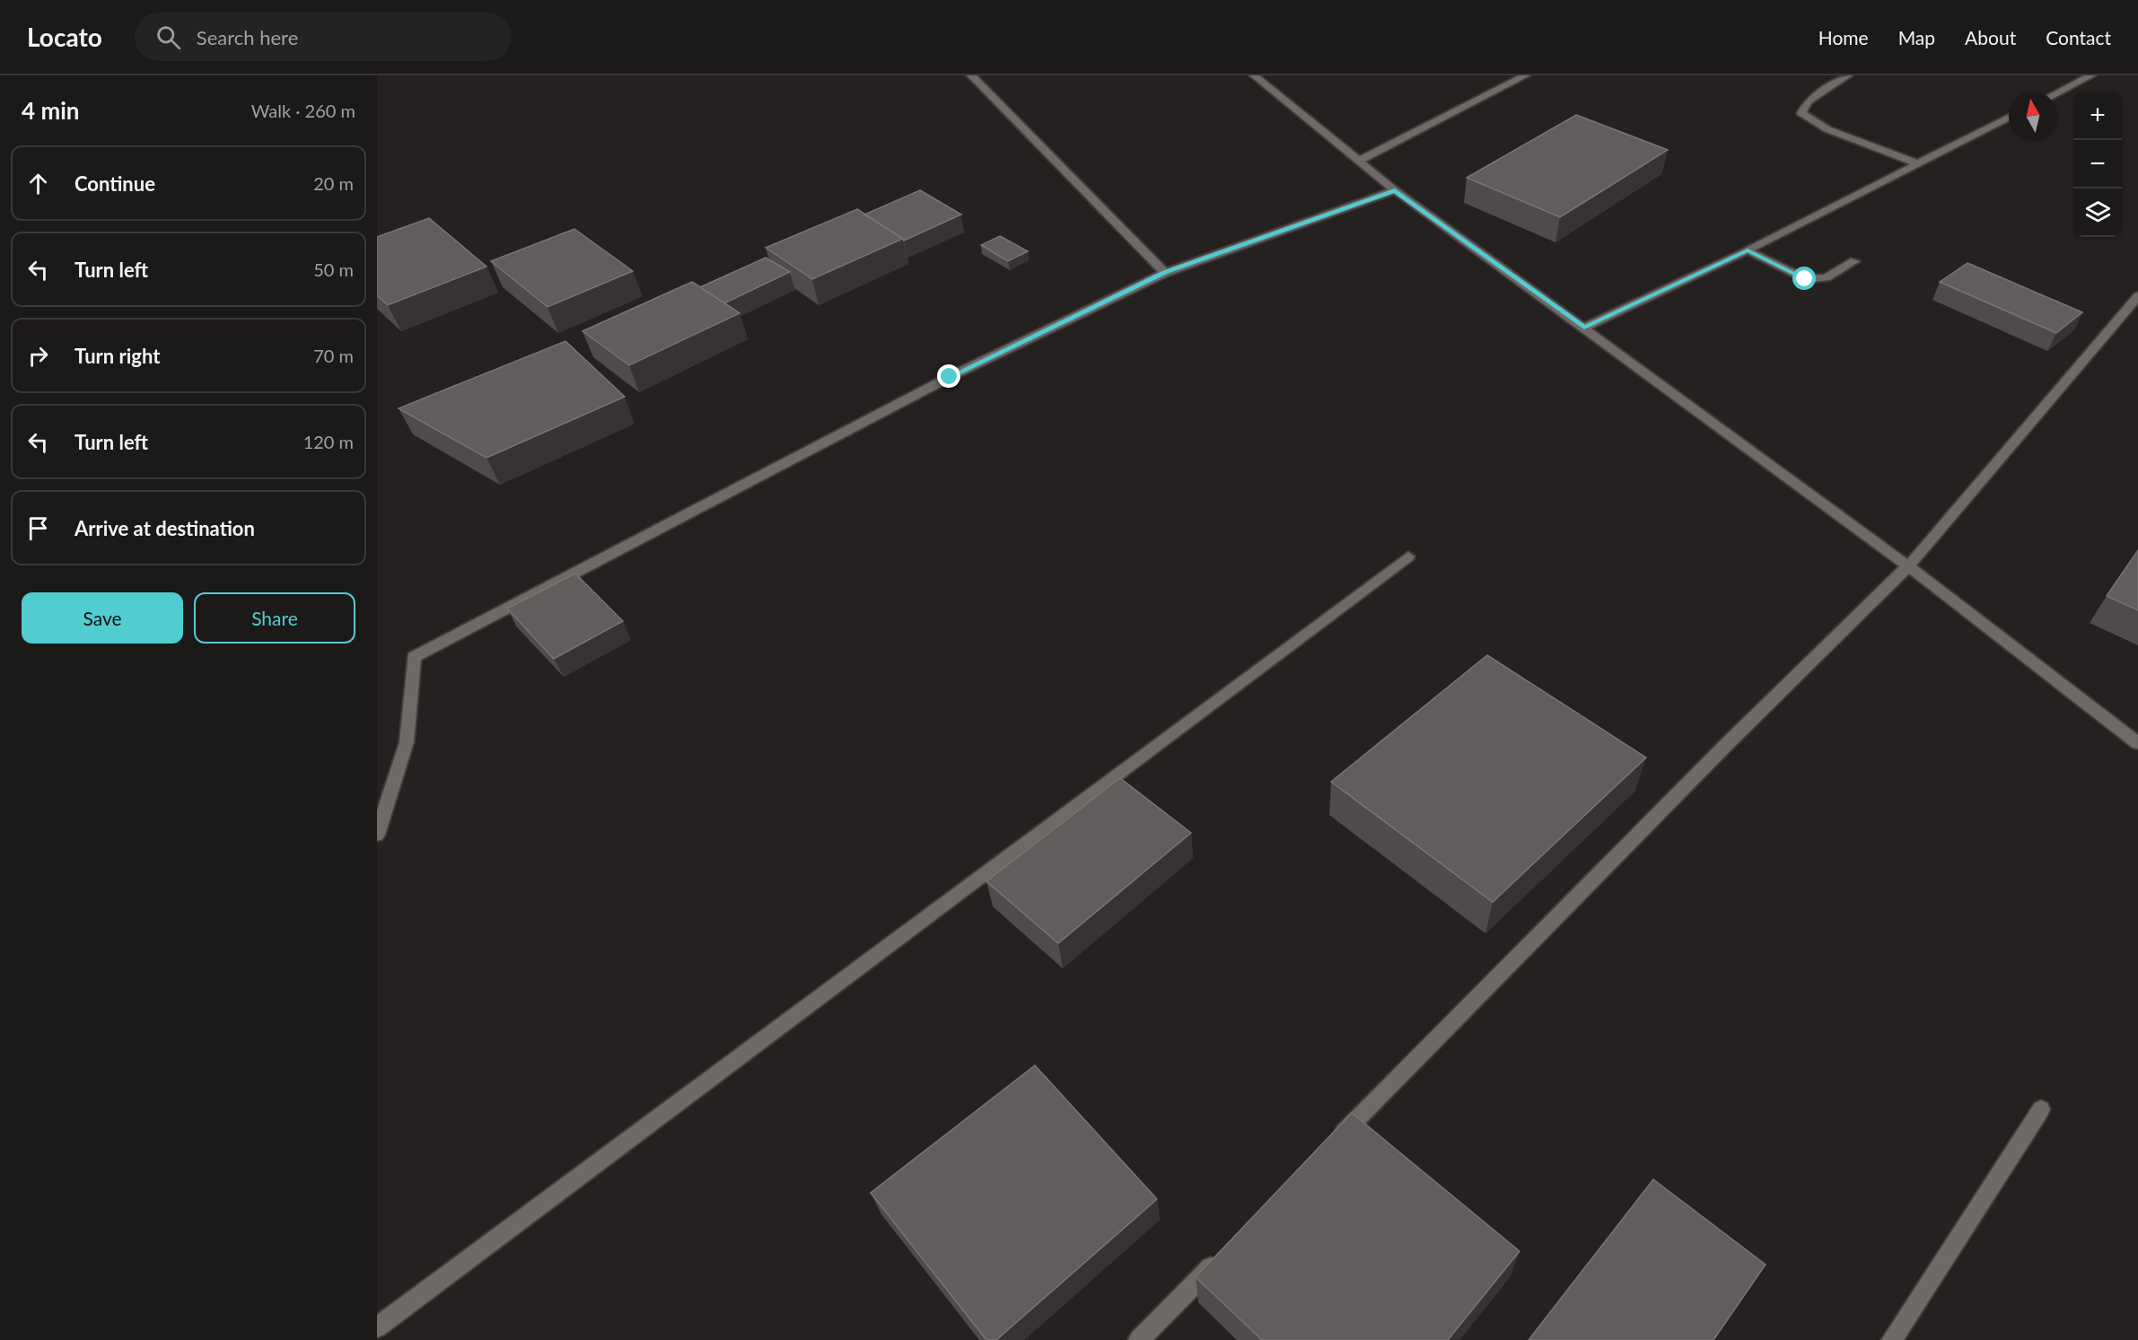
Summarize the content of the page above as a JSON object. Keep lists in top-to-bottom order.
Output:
{
  "north": "top",
  "page": {
    "header": "Locato",
    "search": "Search here",
    "nav": [
      "Home",
      "Map",
      "About",
      "Contact"
    ],
    "heading": ["4 min", "Walk · 260 m"],
    "map_buttons": ["+", "−"],
    "list": [
      ["Continue", "20 m"],
      ["Turn left", "50 m"],
      ["Turn right", "70 m"],
      ["Turn left", "120 m"],
      "Arrive at destination"
    ],
    "buttons": ["Save", "Share"]
  }
}
